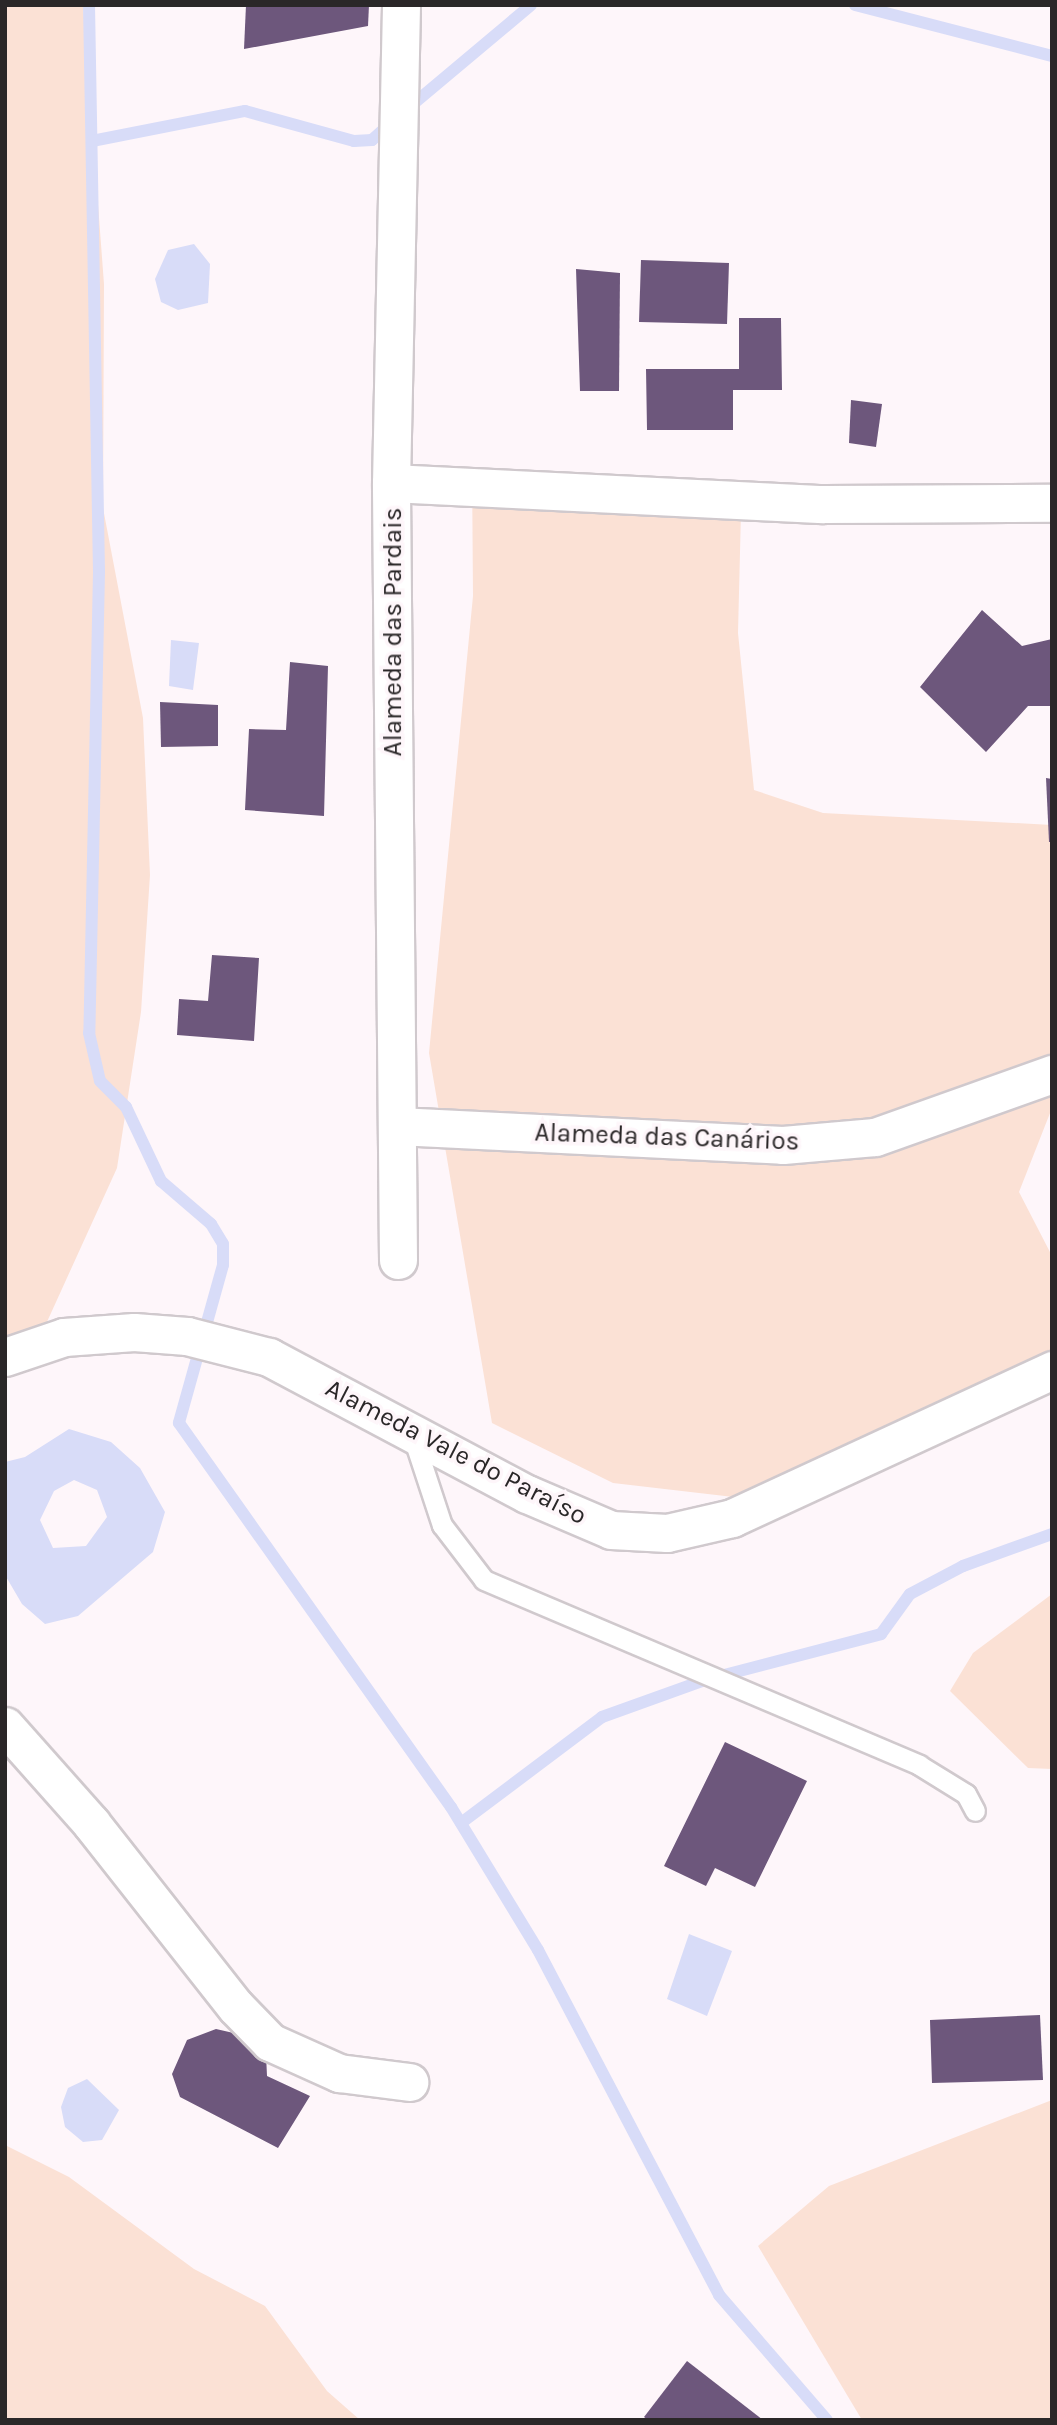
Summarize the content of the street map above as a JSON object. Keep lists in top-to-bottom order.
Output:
{
  "streets": {
    "street": ["Alameda das Pardais", "Alameda das Canários", "Alameda Vale do Paraíso"]
  },
  "crossings": [
    ["Alameda das Pardais", "Alameda das Canários"]
  ]
}
